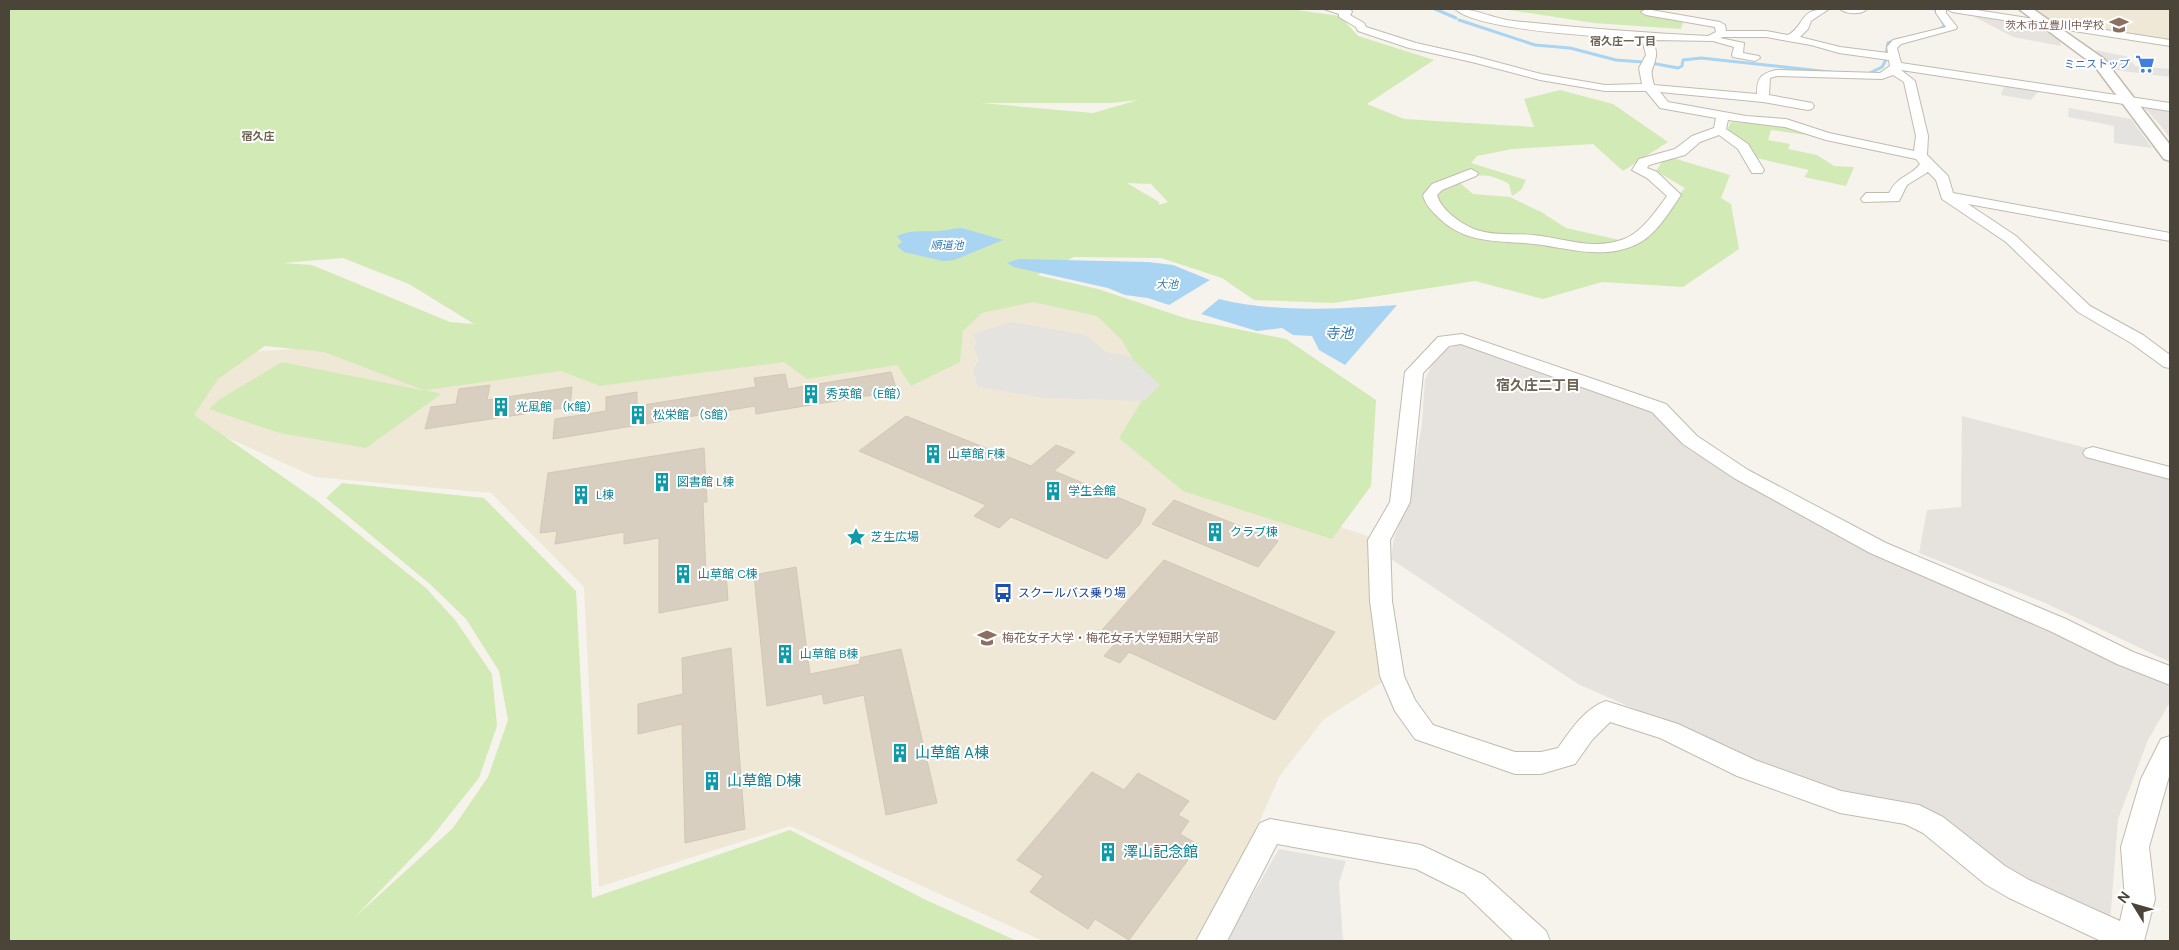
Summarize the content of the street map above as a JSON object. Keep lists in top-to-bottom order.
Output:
{
  "districts": ["宿久庄一丁目", "宿久庄", "宿久庄二丁目"],
  "water": ["順道池", "大池", "寺池"],
  "places": {
    "school or university": ["茨木市立豊川中学校", "梅花女子大学・梅花女子大学短期大学部"],
    "supermarket": ["ミニストップ"],
    "building": [
      "秀英館 （E館）",
      "光風館 （K館）",
      "松栄館 （S館）",
      "山草館 F棟",
      "図書館 L棟",
      "学生会館",
      "L棟",
      "クラブ棟",
      "山草館 C棟",
      "山草館 B棟",
      "山草館 A棟",
      "山草館 D棟",
      "澤山記念館"
    ],
    "place": ["芝生広場"],
    "bus stop": ["スクールバス乗り場"]
  },
  "north": "top left"
}
